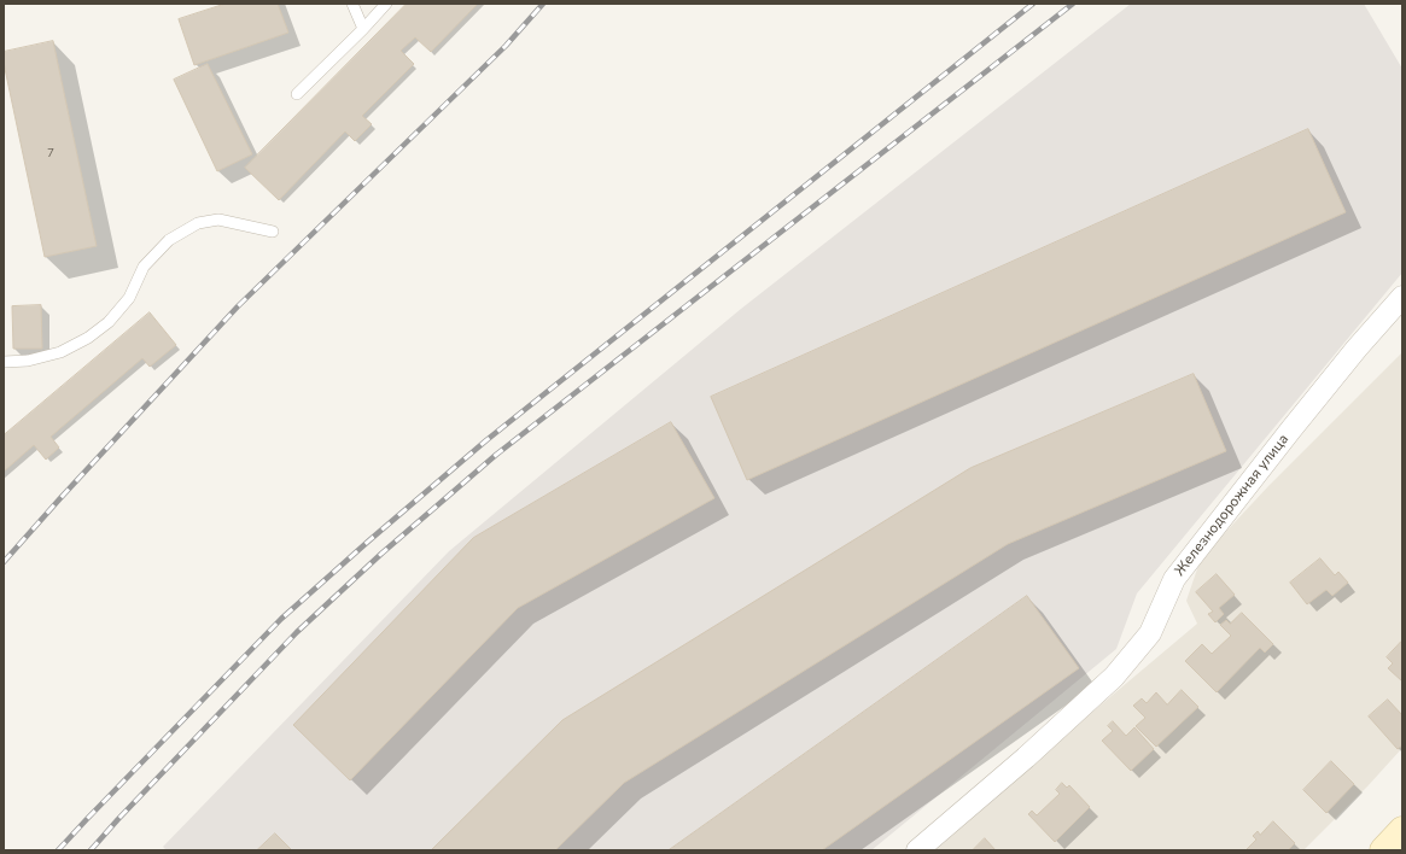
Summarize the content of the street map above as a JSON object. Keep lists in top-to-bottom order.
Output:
{
  "streets": {
    "street": ["Железнодорожная улица"]
  },
  "house_numbers": ["7"]
}
